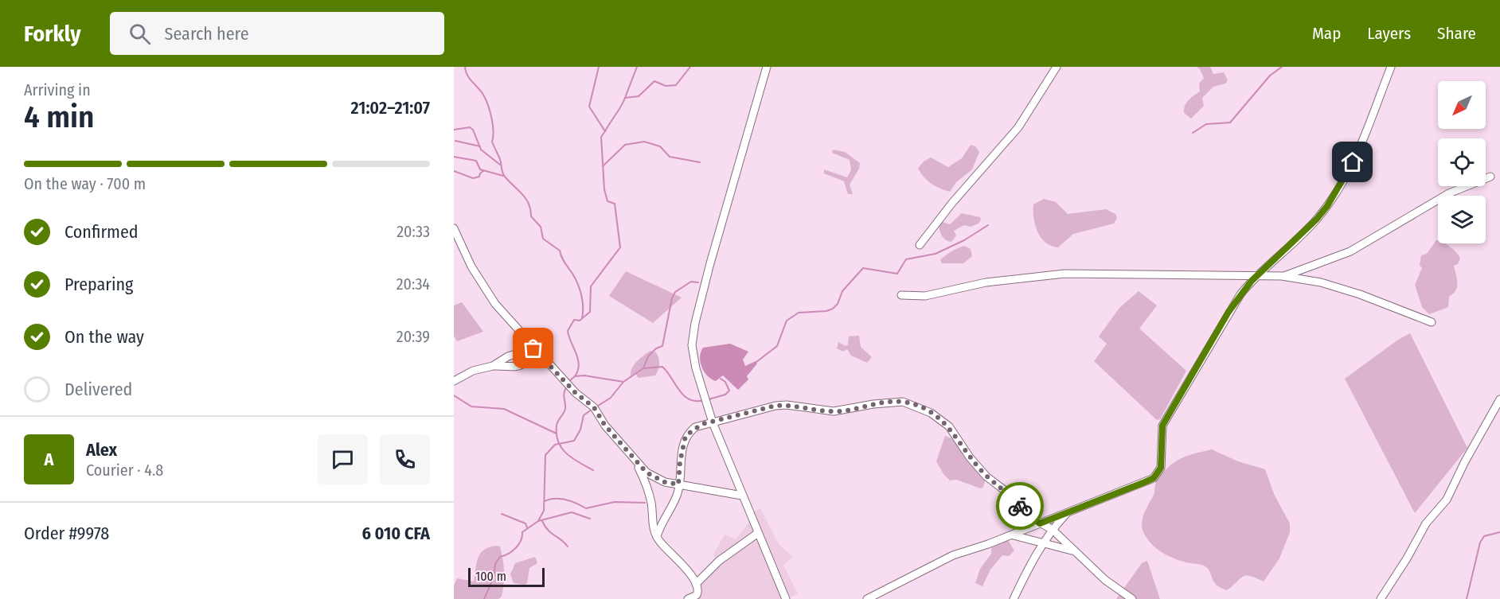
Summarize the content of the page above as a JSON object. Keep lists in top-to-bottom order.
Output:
{
  "scale_bar": "100 m",
  "north": "bottom left",
  "page": {
    "header": "Forkly",
    "search": "Search here",
    "nav": ["Map", "Layers", "Share"],
    "heading": ["4 min", "Arriving in", "21:02–21:07"],
    "panel": [
      "Alex",
      "Courier · 4.8",
      "Order #9978",
      "6 010 CFA"
    ],
    "bar": "On the way · 700 m",
    "list": [
      ["Confirmed", "20:33"],
      ["Preparing", "20:34"],
      ["On the way", "20:39"],
      "Delivered"
    ],
    "round": "A",
    "scale": "100 m"
  }
}
